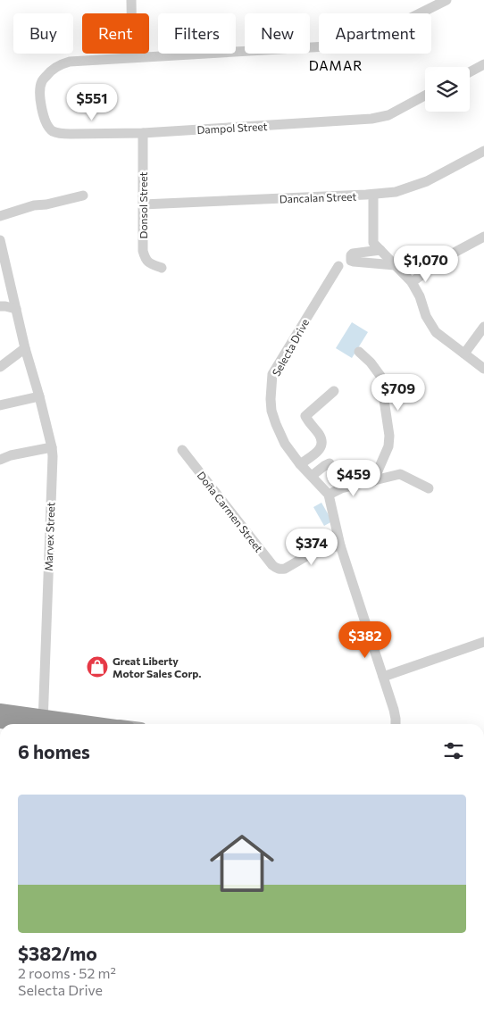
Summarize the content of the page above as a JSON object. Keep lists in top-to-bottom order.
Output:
{
  "streets": {
    "street": [
      "Dampol Street",
      "Dancalan Street",
      "Donsol Street",
      "Selecta Drive",
      "Doña Carmen Street",
      "Marvex Street"
    ]
  },
  "crossings": [
    ["Dampol Street", "Donsol Street"],
    ["Dancalan Street", "Donsol Street"],
    ["Selecta Drive", "Doña Carmen Street"]
  ],
  "districts": ["DAMAR"],
  "places": {
    "shop": ["Great Liberty Motor Sales Corp."]
  },
  "page": {
    "chip": [
      "Buy",
      "Rent",
      "Filters",
      "New",
      "Apartment"
    ],
    "price": [
      "$551",
      "$1,070",
      "$709",
      "$459",
      "$374",
      "$382"
    ],
    "heading": "6 homes",
    "list": [
      {
        "name": "$382/mo",
        "note": "2 rooms · 52 m² · Selecta Drive"
      }
    ]
  }
}
